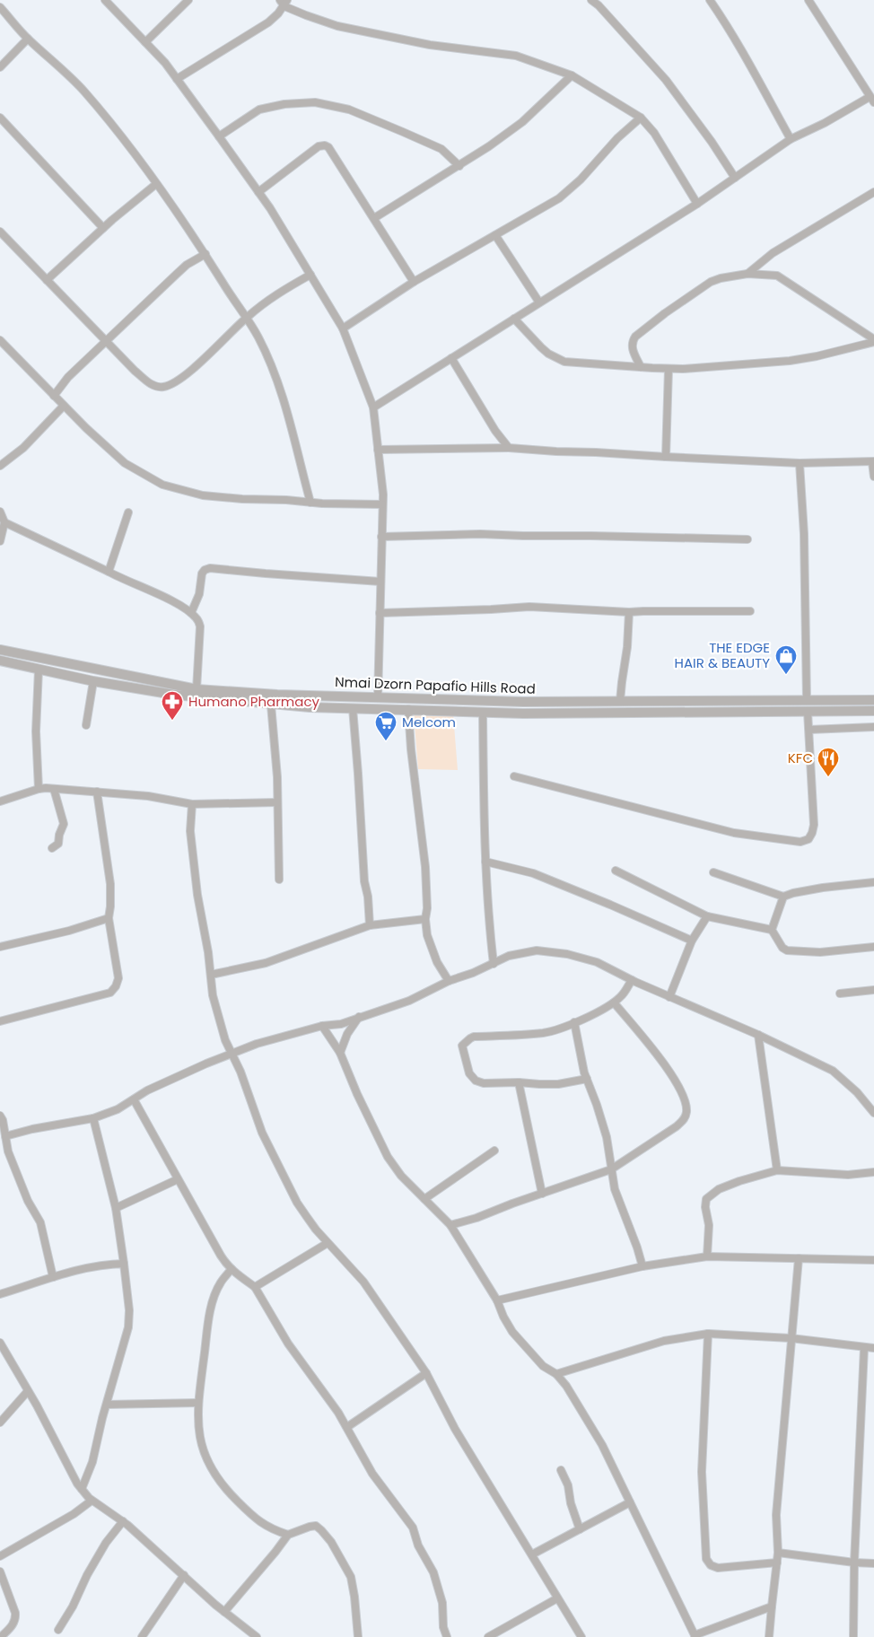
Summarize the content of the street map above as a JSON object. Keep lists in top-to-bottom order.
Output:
{
  "streets": {
    "street": ["Nmai Dzorn Papafio Hills Road"]
  },
  "places": {
    "shop": ["THE EDGE HAIR & BEAUTY"],
    "pharmacy": ["Humano Pharmacy"],
    "supermarket": ["Melcom"],
    "restaurant": ["KFC"]
  }
}
